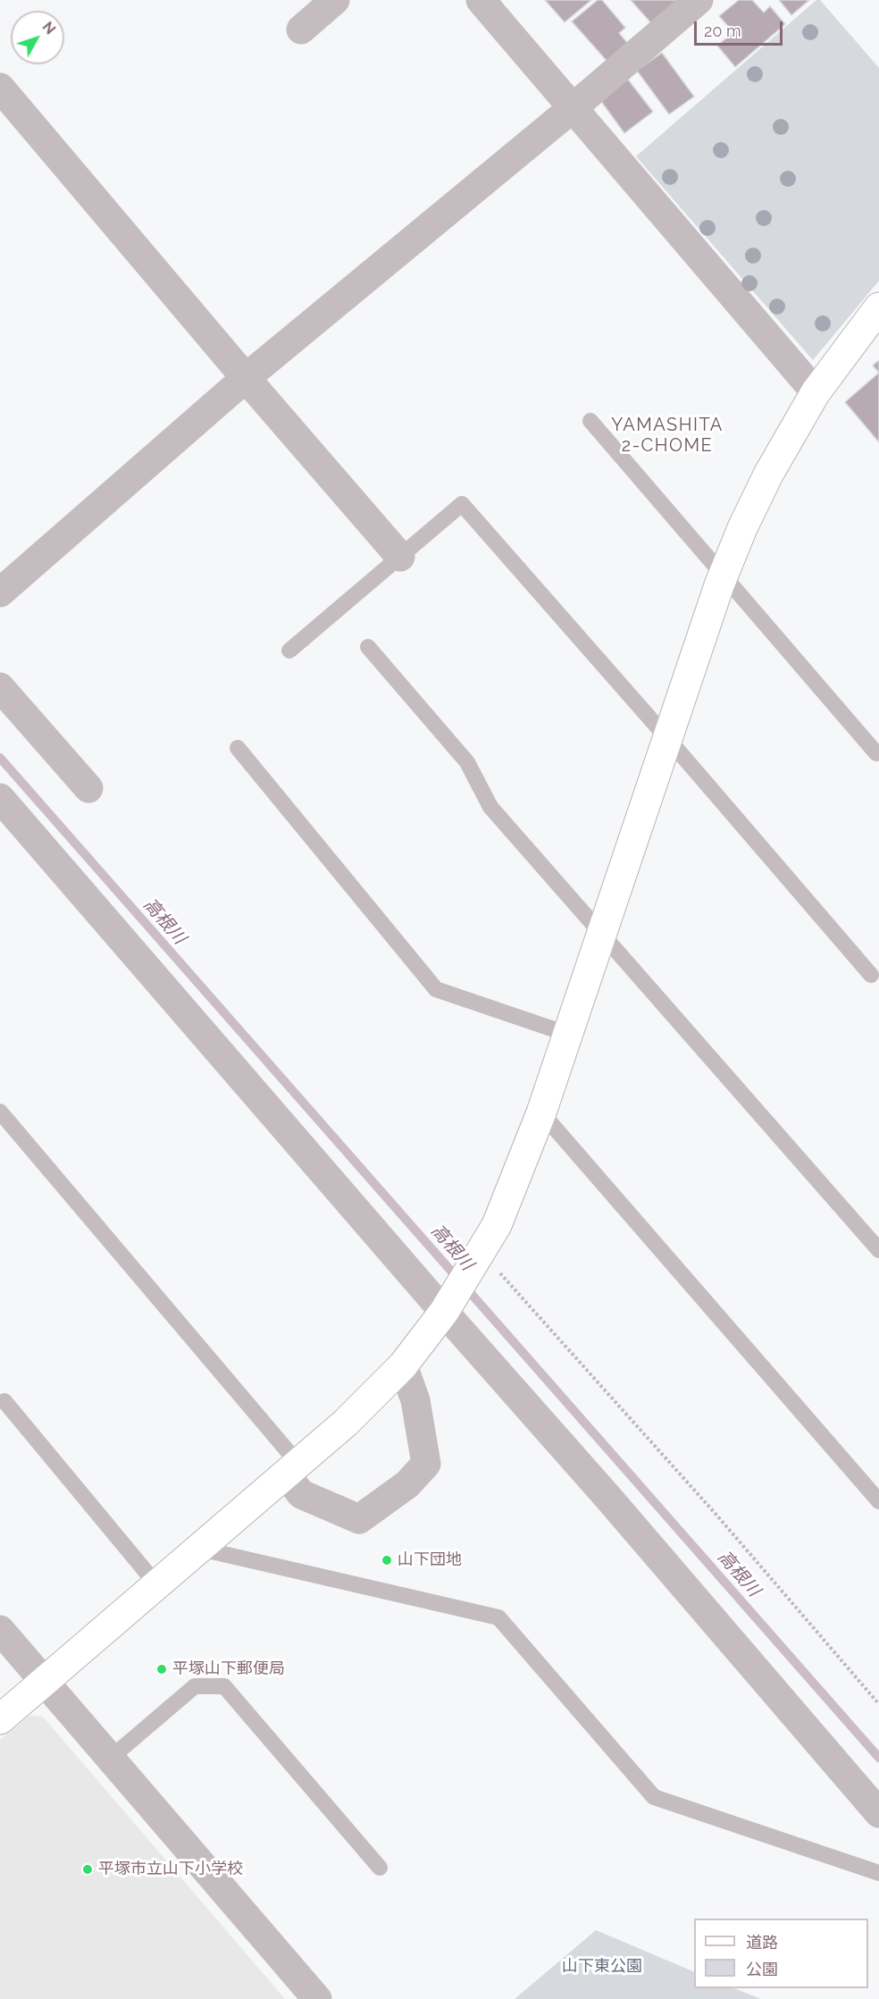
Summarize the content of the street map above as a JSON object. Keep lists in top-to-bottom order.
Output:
{
  "districts": ["YAMASHITA 2-CHOME"],
  "water": ["高根川"],
  "parks": ["山下東公園"],
  "places": ["山下団地", "平塚山下郵便局", "平塚市立山下小学校"],
  "legend": ["道路", "公園"],
  "scale_bar": "20 m",
  "north": "top right"
}
